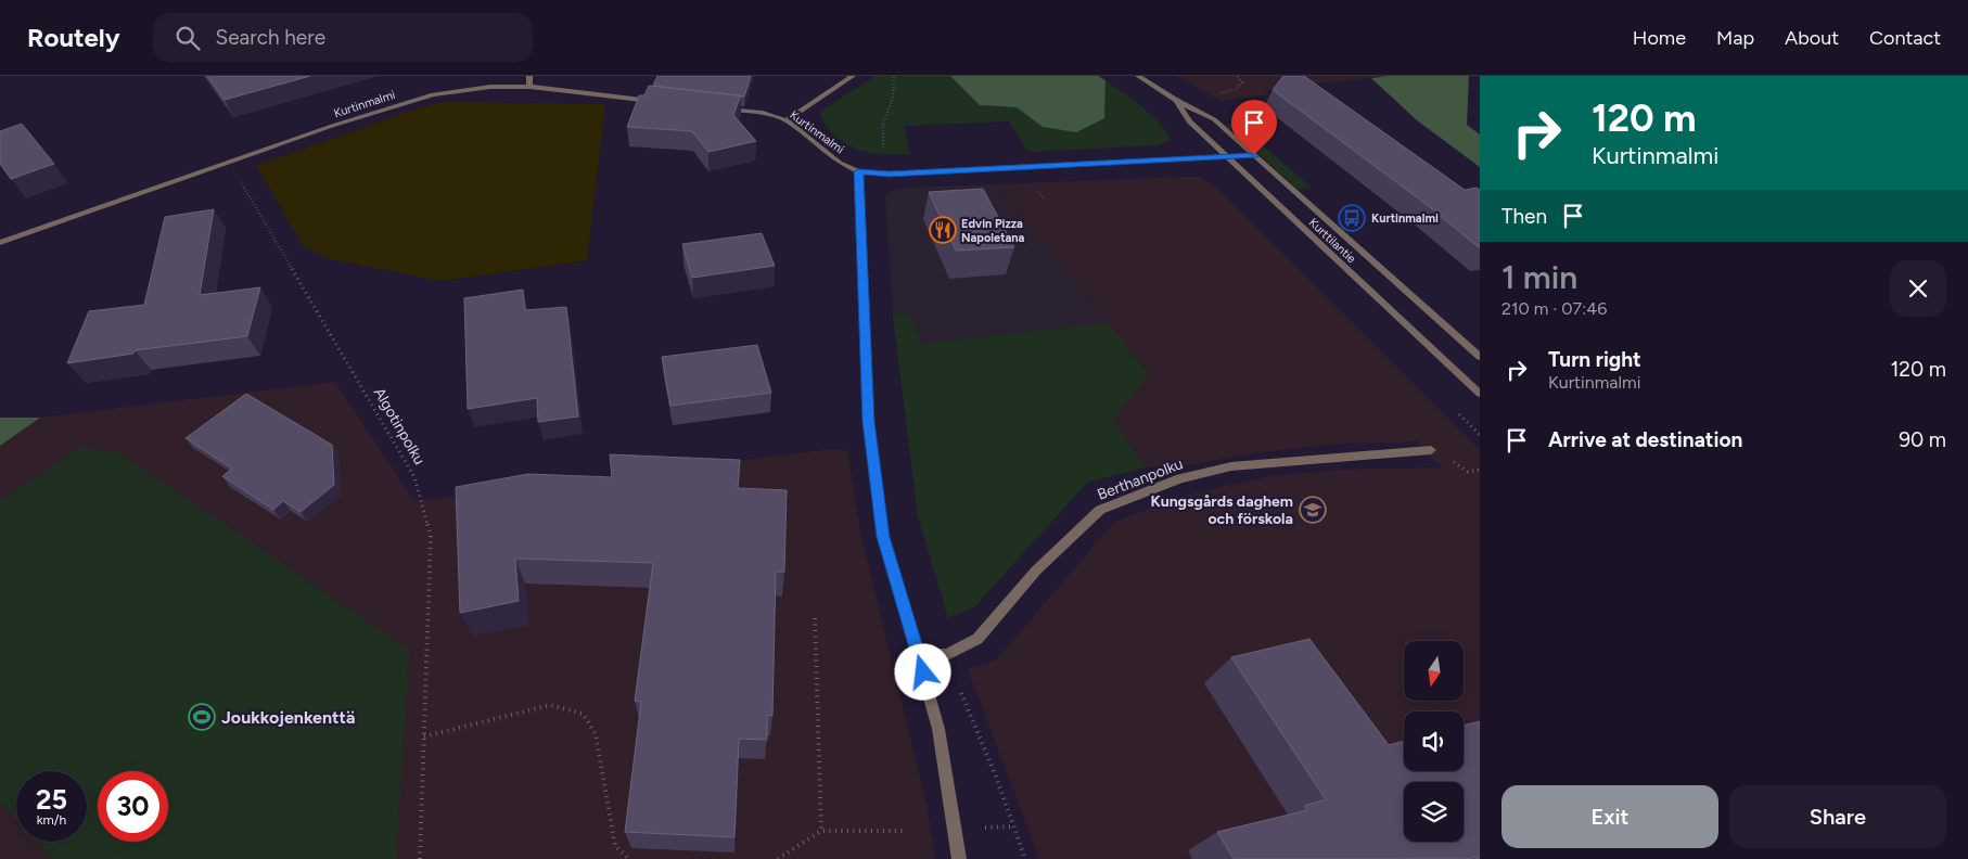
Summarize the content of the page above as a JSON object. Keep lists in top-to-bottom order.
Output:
{
  "streets": {
    "street": ["Kurtinmalmi", "Kurttilantie", "Berthanpolku"],
    "path": ["Algotinpolku"]
  },
  "crossings": [
    ["Kurtinmalmi", "Kurttilantie"]
  ],
  "places": {
    "bus stop": ["Kurtinmalmi"],
    "restaurant": ["Edvin Pizza Napoletana"],
    "school or university": ["Kungsgårds daghem och förskola"],
    "sports": ["Joukkojenkenttä"]
  },
  "north": "bottom",
  "page": {
    "header": "Routely",
    "search": "Search here",
    "nav": [
      "Home",
      "Map",
      "About",
      "Contact"
    ],
    "turn": ["120 m", "Kurtinmalmi"],
    "then": "Then",
    "heading": ["1 min", "210 m · 07:46"],
    "list": [
      {
        "name": "Turn right",
        "note": "Kurtinmalmi",
        "value": "120 m"
      },
      {
        "name": "Arrive at destination",
        "value": "90 m"
      }
    ],
    "speed": "25 km/h",
    "limit": "30",
    "buttons": ["Exit", "Share"]
  }
}
